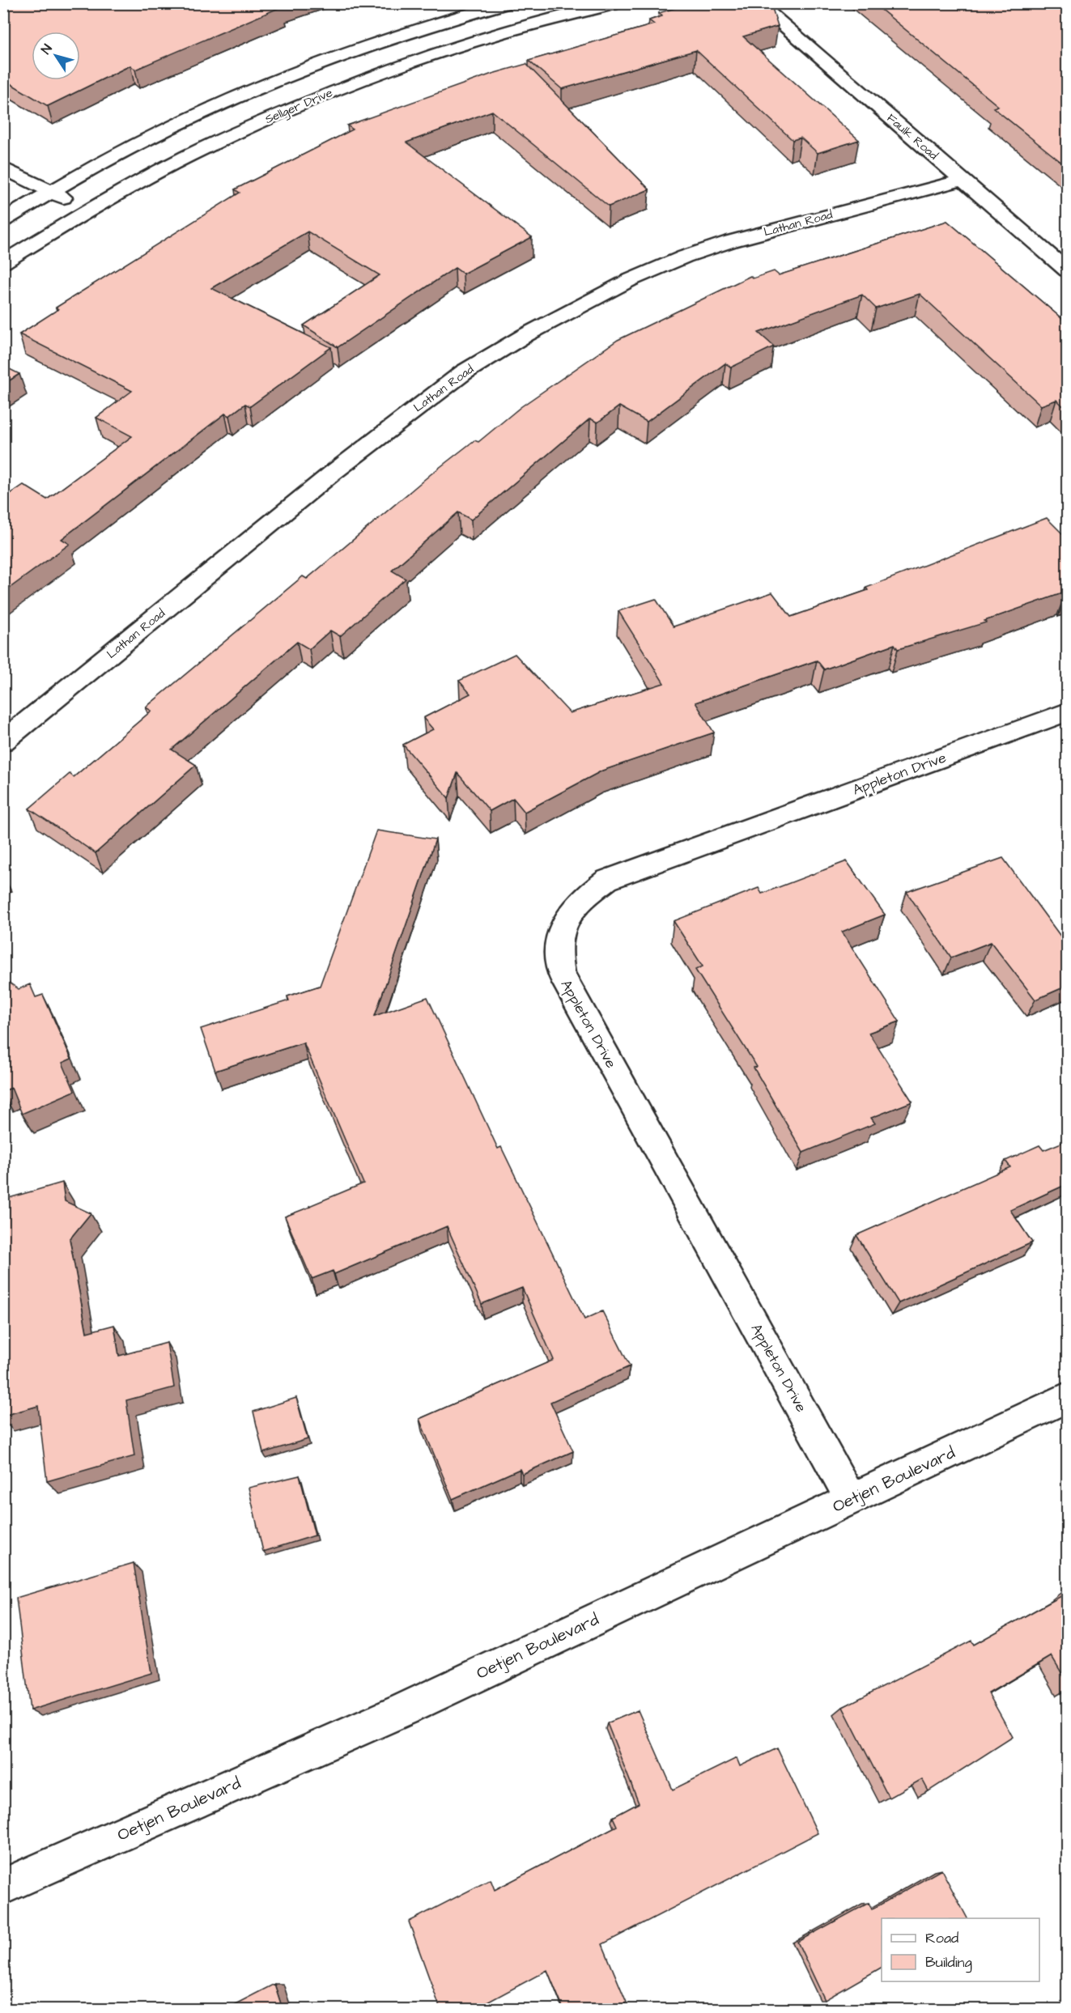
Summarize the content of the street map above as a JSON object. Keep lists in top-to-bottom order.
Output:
{
  "streets": {
    "street": [
      "Sellger Drive",
      "Faulk Road",
      "Lathan Road",
      "Appleton Drive",
      "Oetjen Boulevard"
    ]
  },
  "crossings": [
    ["Faulk Road", "Lathan Road"],
    ["Appleton Drive", "Oetjen Boulevard"]
  ],
  "legend": ["Road", "Building"],
  "north": "top left"
}
